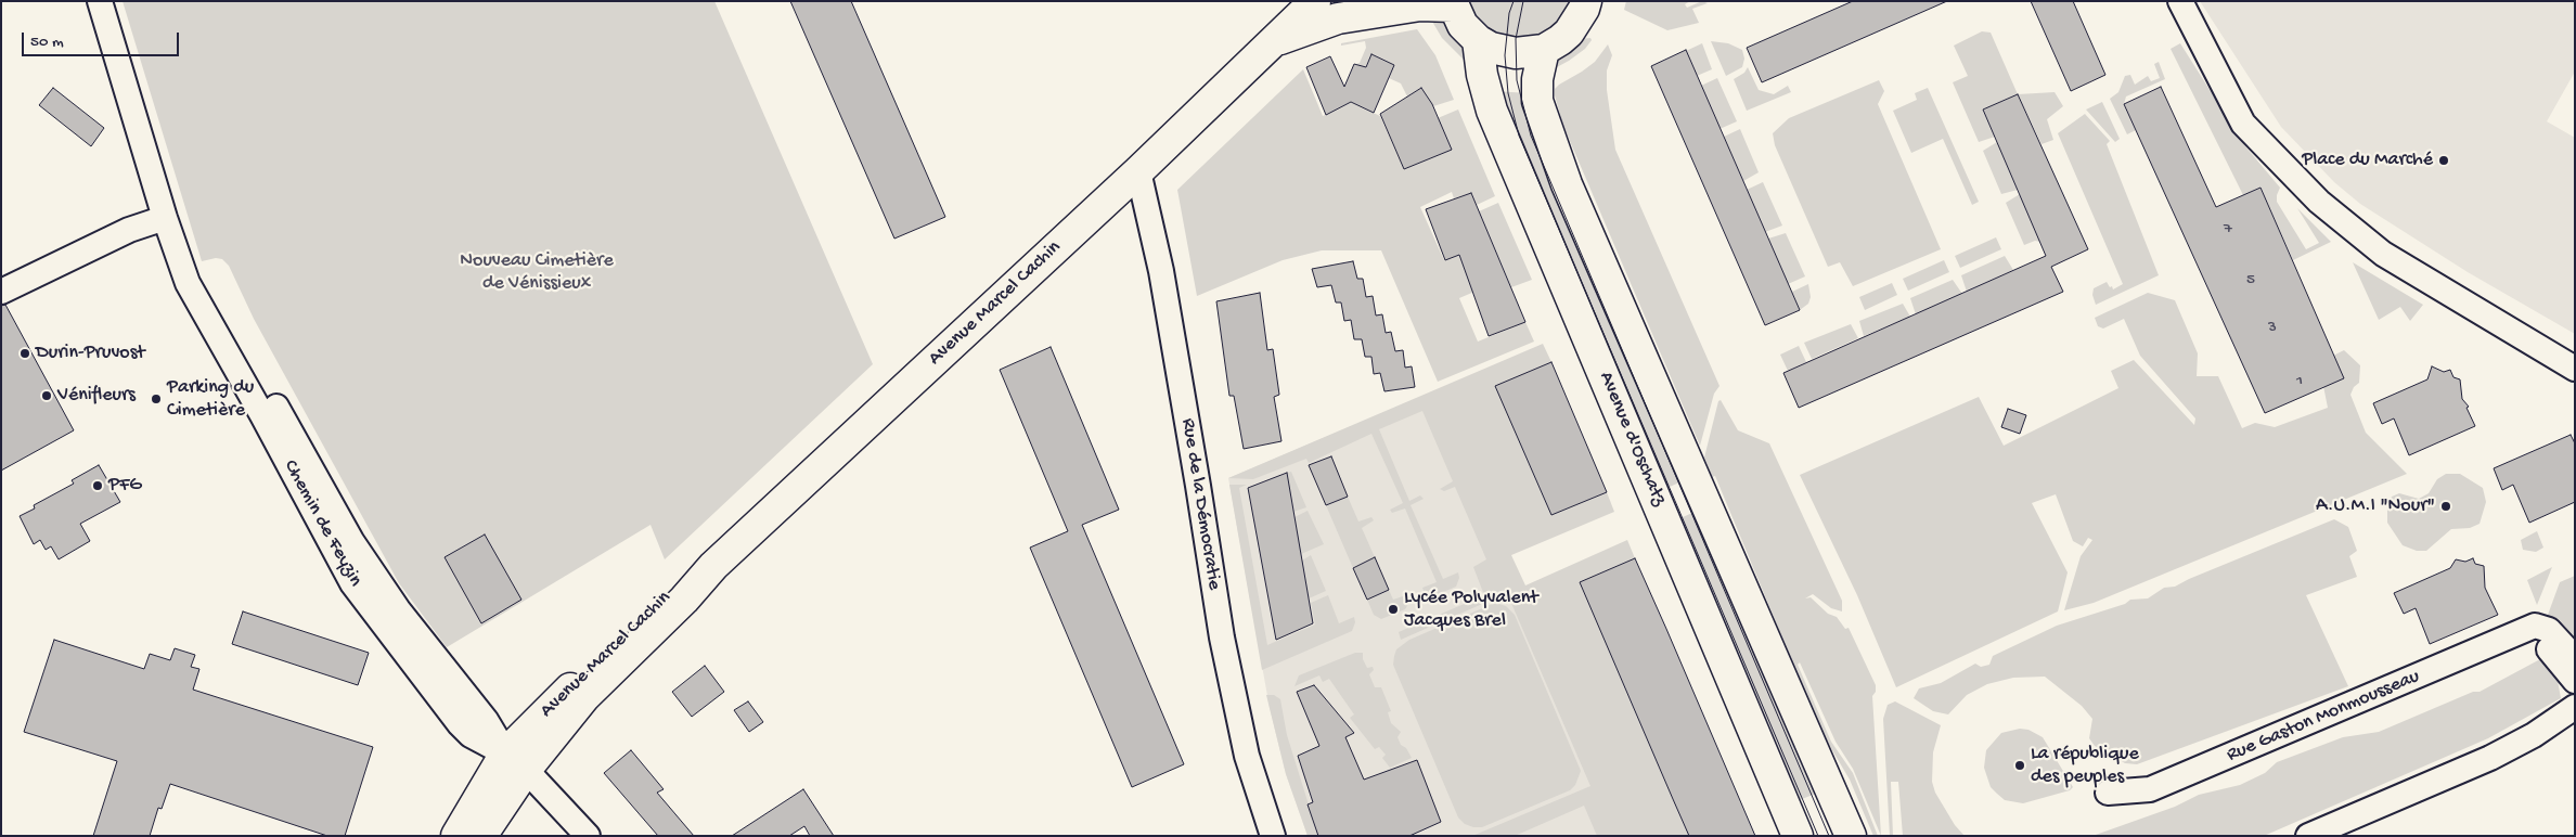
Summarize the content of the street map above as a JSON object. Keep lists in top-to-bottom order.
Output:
{
  "streets": {
    "street": [
      "Avenue Marcel Cachin",
      "Avenue d'Oschatz",
      "Rue de la Démocratie",
      "Chemin de Feyzin",
      "Rue Gaston Monmousseau"
    ]
  },
  "crossings": [
    ["Avenue Marcel Cachin", "Rue de la Démocratie"],
    ["Avenue Marcel Cachin", "Chemin de Feyzin"]
  ],
  "parks": ["Nouveau Cimetière de Vénissieux"],
  "places": [
    "Place du Marché",
    "Durin-Pruvost",
    "Vénifleurs",
    "Parking du Cimetière",
    "PFG",
    "A.U.M.I \"Nour\"",
    "Lycée Polyvalent Jacques Brel",
    "La république des peuples"
  ],
  "house_numbers": [
    "7",
    "5",
    "3",
    "1"
  ],
  "scale_bar": "50 m"
}
